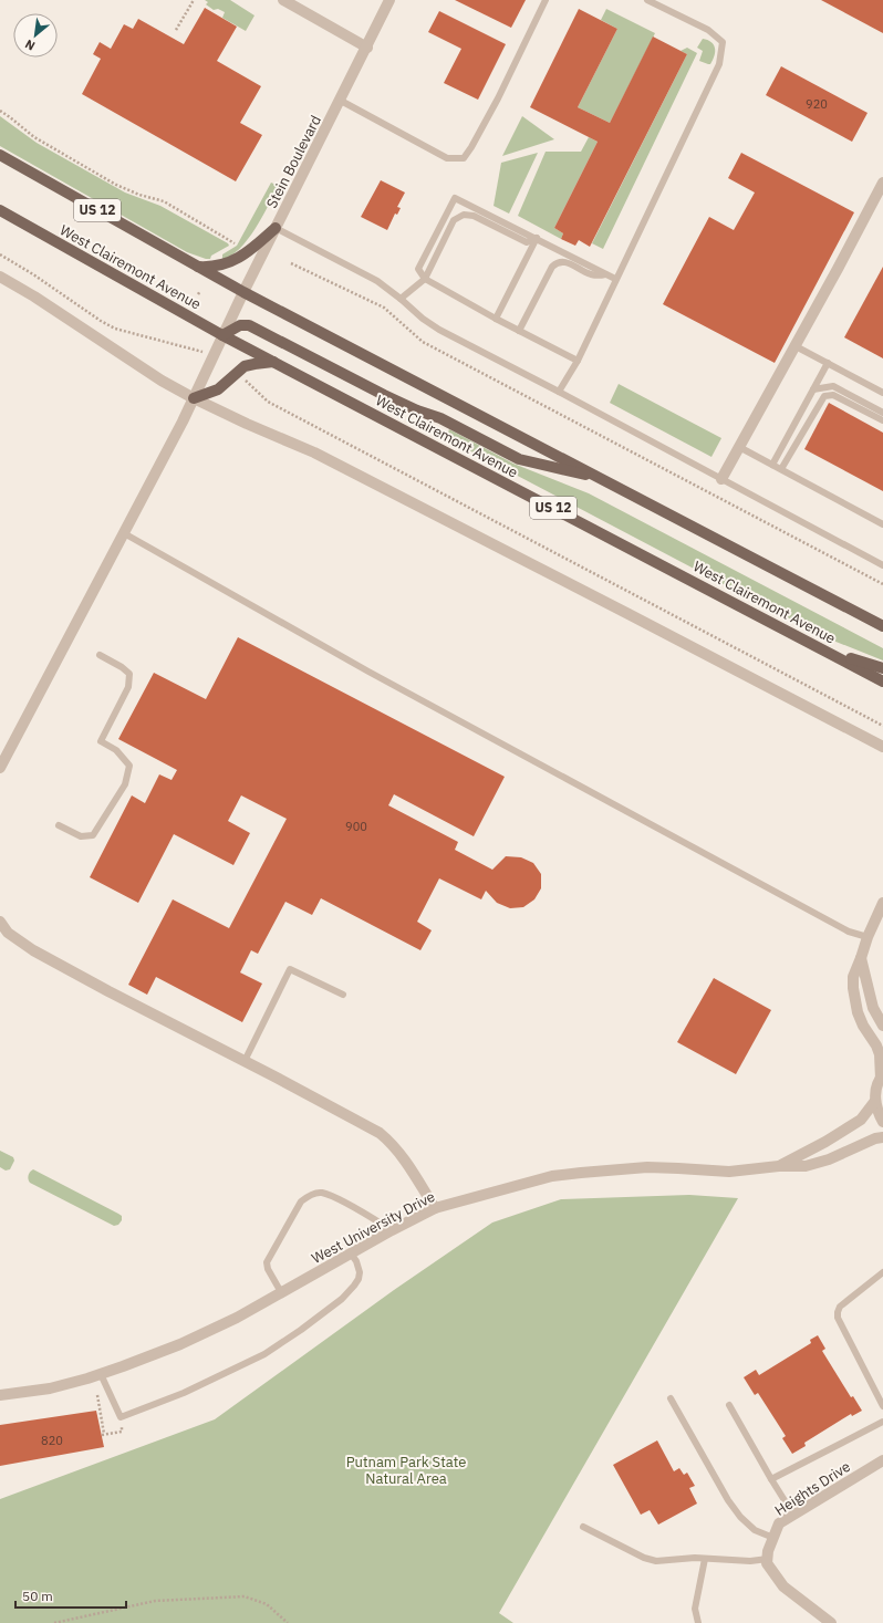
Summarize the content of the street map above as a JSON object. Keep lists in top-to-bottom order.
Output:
{
  "streets": {
    "main road": ["US 12", "West Clairemont Avenue"],
    "street": ["Stein Boulevard", "West University Drive", "Heights Drive"]
  },
  "crossings": [
    ["Stein Boulevard", "US 12"],
    ["Stein Boulevard", "West Clairemont Avenue"]
  ],
  "parks": ["Putnam Park State Natural Area"],
  "house_numbers": ["920", "900", "820"],
  "scale_bar": "50 m",
  "north": "bottom left"
}
